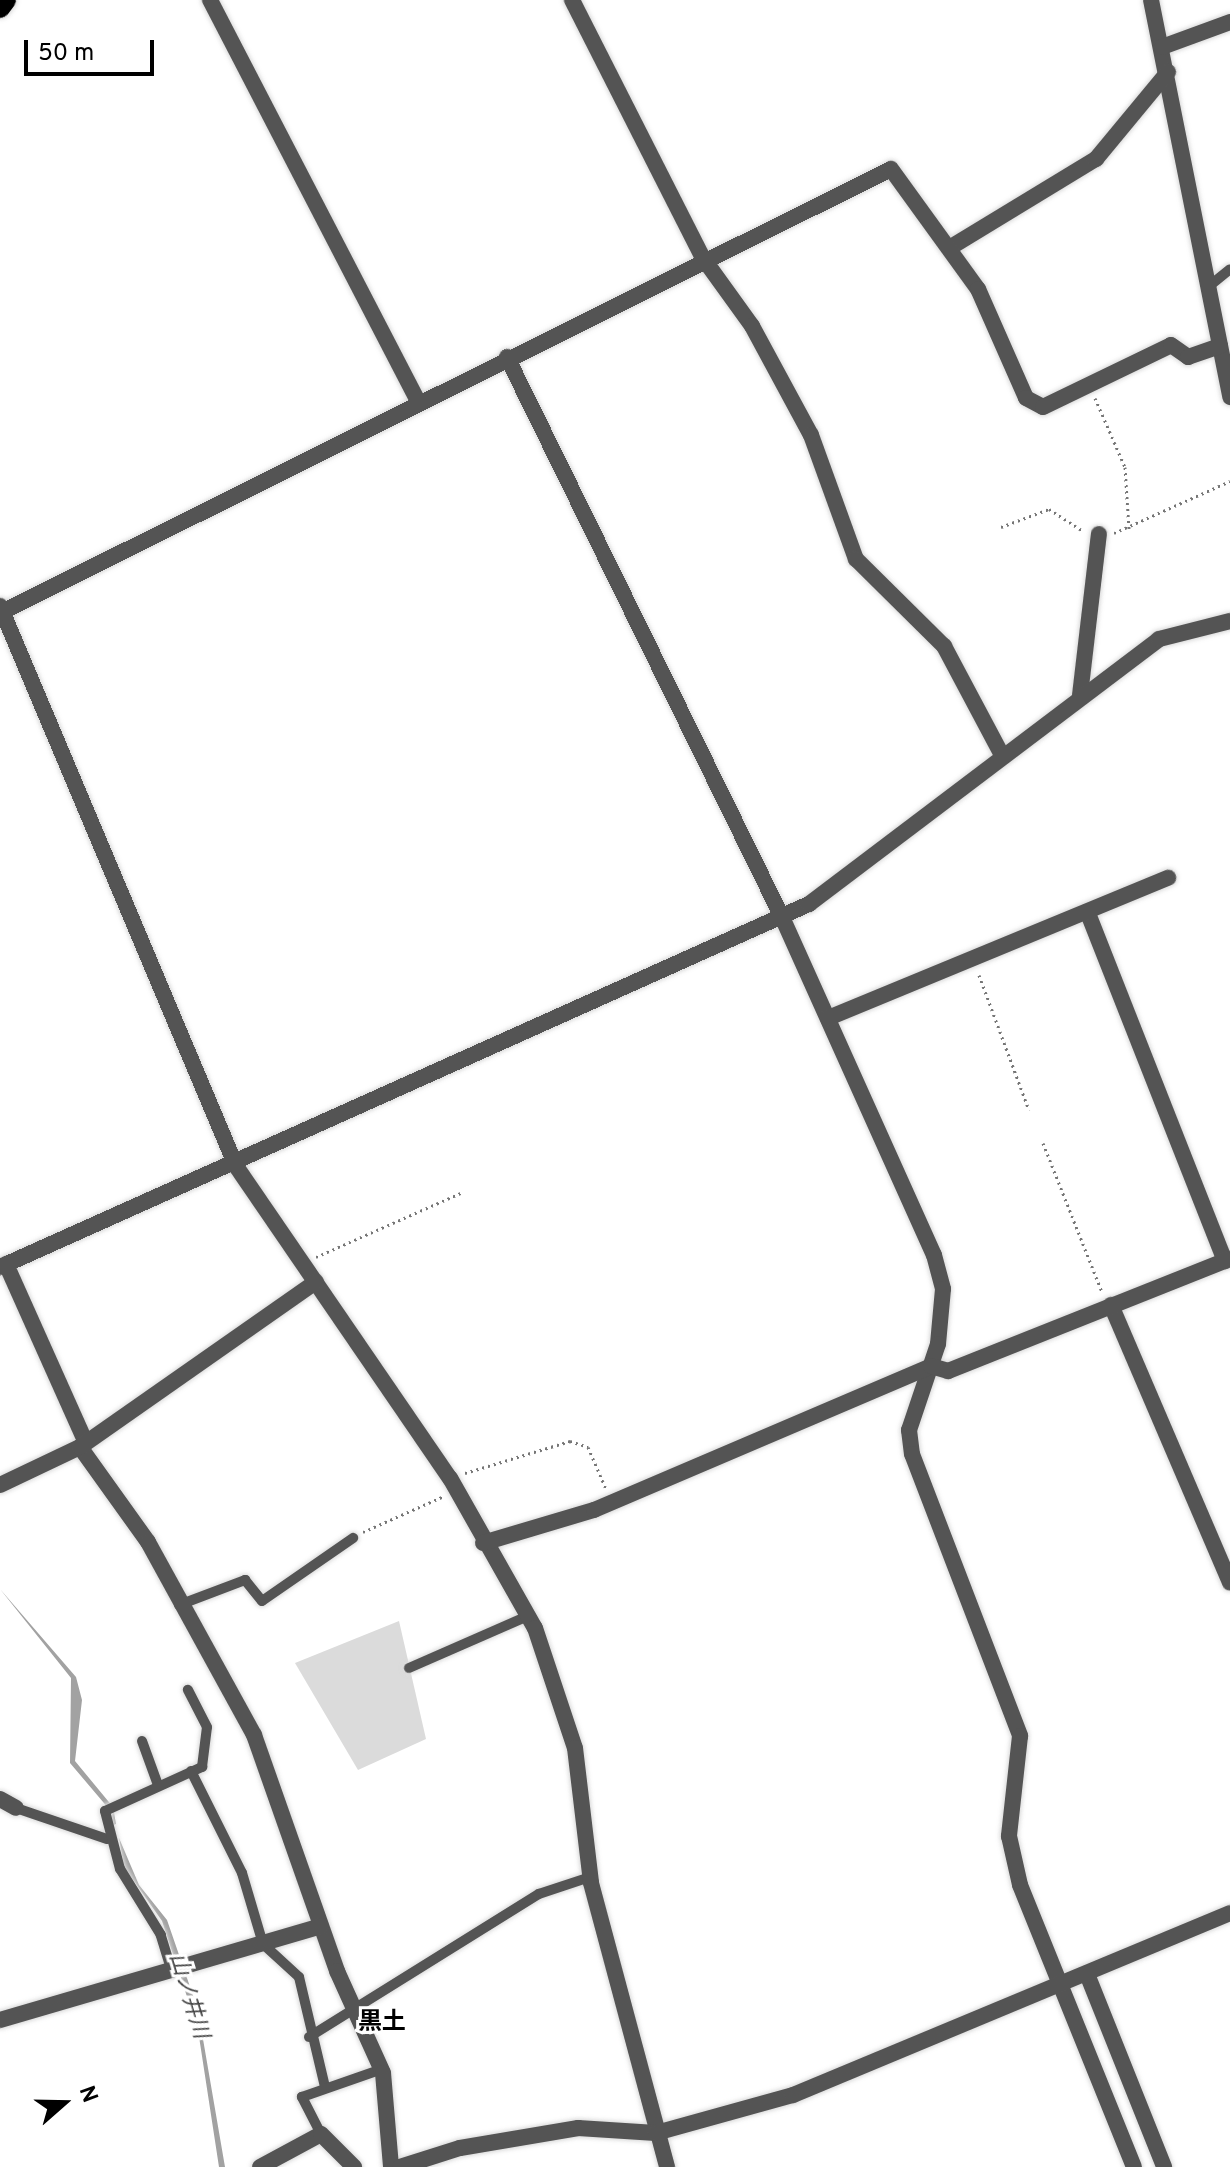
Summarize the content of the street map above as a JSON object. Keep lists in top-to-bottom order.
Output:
{
  "districts": ["黒土"],
  "water": ["山ノ井川"],
  "scale_bar": "50 m",
  "north": "right"
}
